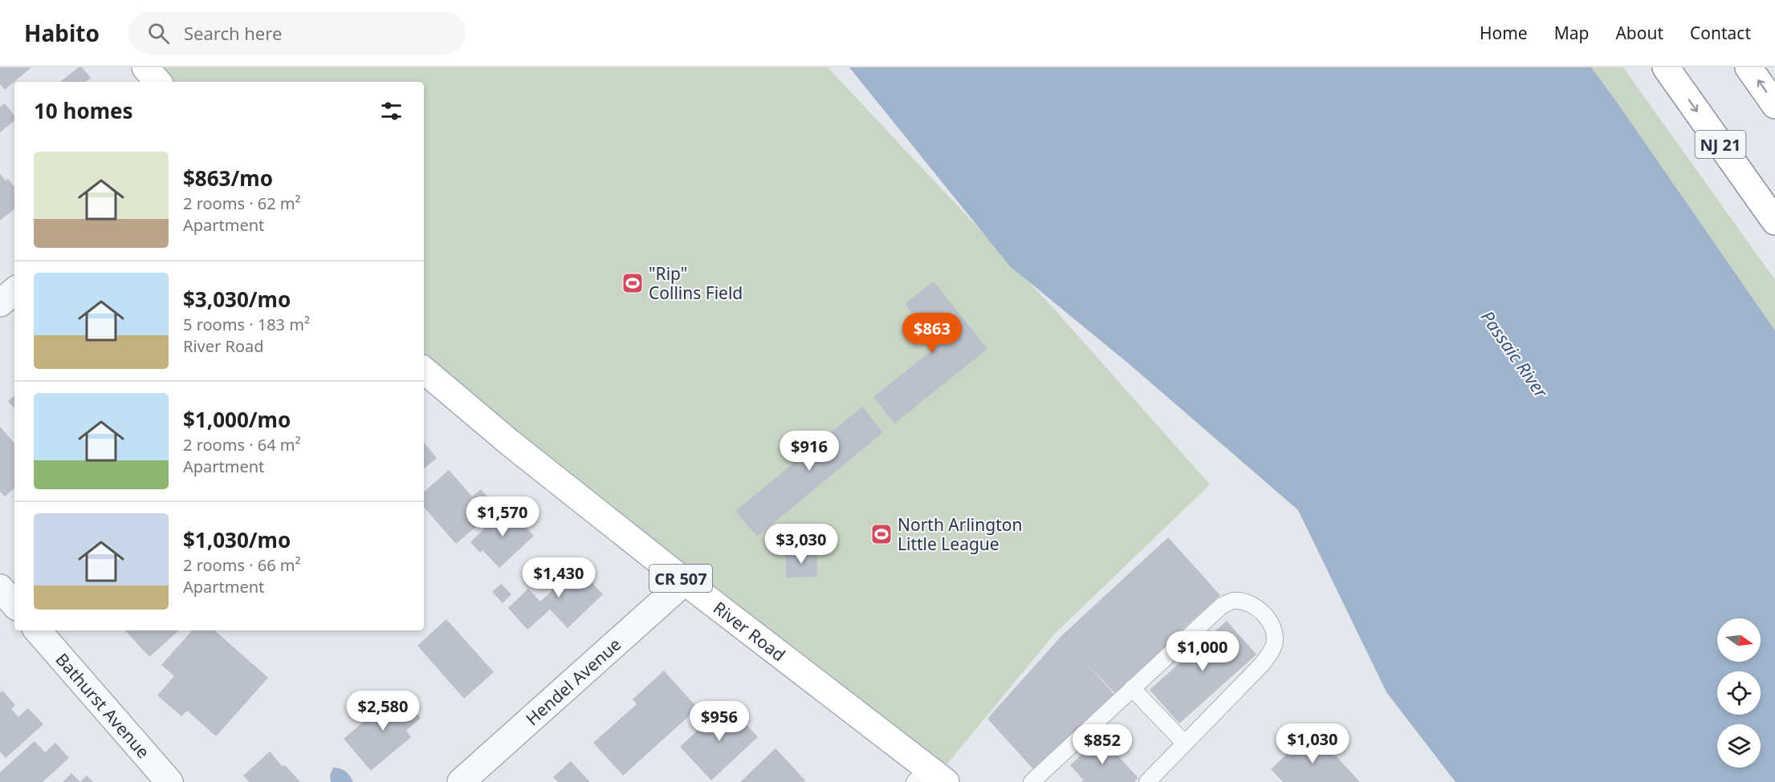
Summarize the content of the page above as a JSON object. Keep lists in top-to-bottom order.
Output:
{
  "streets": {
    "main road": ["NJ 21", "CR 507", "River Road"],
    "street": ["Hendel Avenue", "Bathurst Avenue"]
  },
  "crossings": [
    ["River Road", "Hendel Avenue"]
  ],
  "water": ["Passaic River"],
  "places": {
    "sports": ["\"Rip\" Collins Field", "North Arlington Little League"]
  },
  "north": "right",
  "page": {
    "header": "Habito",
    "search": "Search here",
    "nav": [
      "Home",
      "Map",
      "About",
      "Contact"
    ],
    "heading": "10 homes",
    "list": [
      {
        "name": "$863/mo",
        "note": "2 rooms · 62 m² · Apartment"
      },
      {
        "name": "$3,030/mo",
        "note": "5 rooms · 183 m² · River Road"
      },
      {
        "name": "$1,000/mo",
        "note": "2 rooms · 64 m² · Apartment"
      },
      {
        "name": "$1,030/mo",
        "note": "2 rooms · 66 m² · Apartment"
      }
    ],
    "price": [
      "$863",
      "$916",
      "$1,570",
      "$3,030",
      "$1,430",
      "$1,000",
      "$2,580",
      "$956",
      "$1,030",
      "$852"
    ]
  }
}
